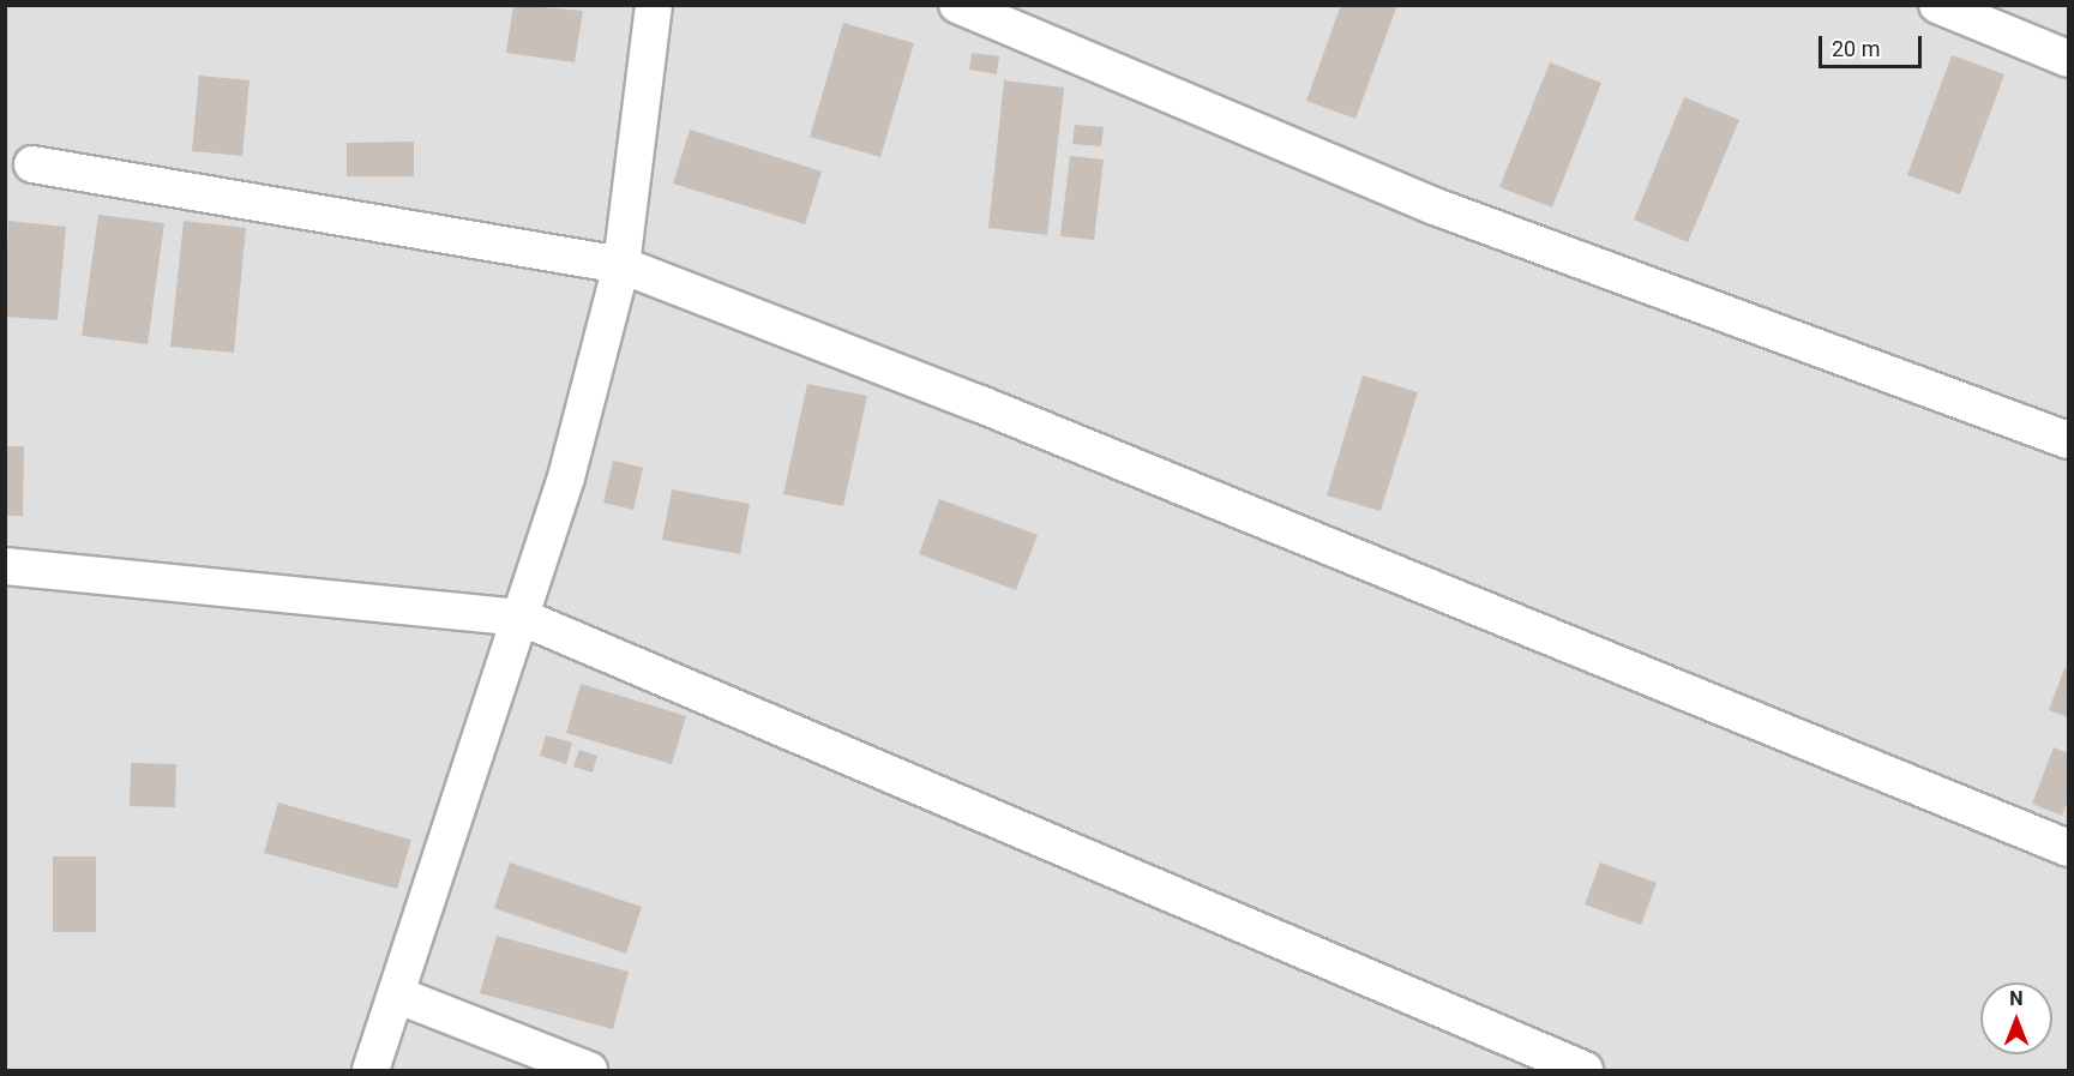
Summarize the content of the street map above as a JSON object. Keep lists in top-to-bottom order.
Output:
{
  "scale_bar": "20 m",
  "north": "top"
}
